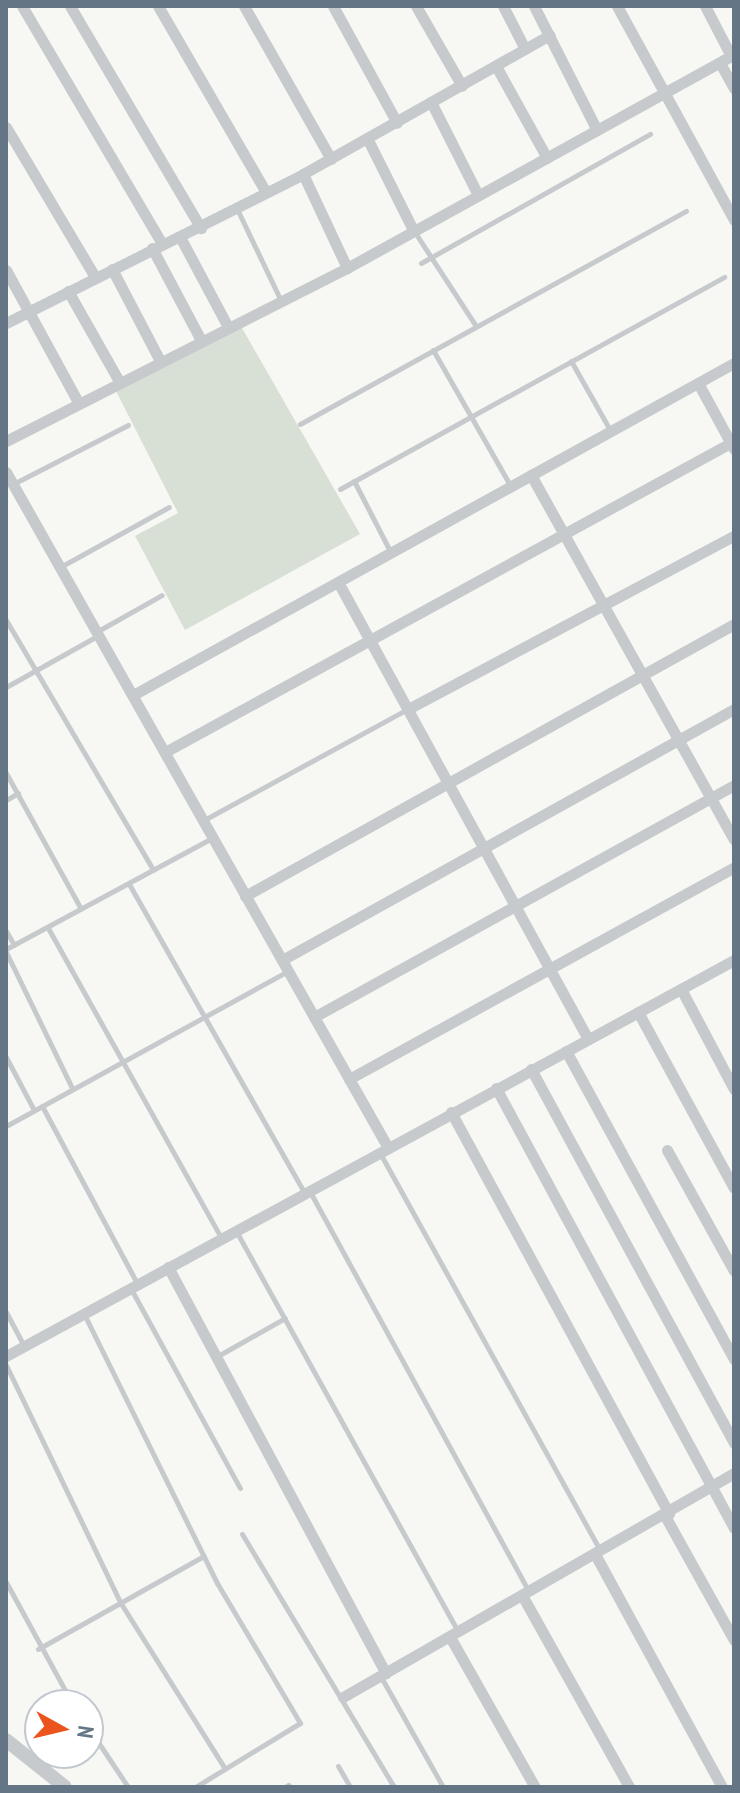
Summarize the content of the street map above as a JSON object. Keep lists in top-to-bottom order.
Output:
{
  "north": "right"
}
